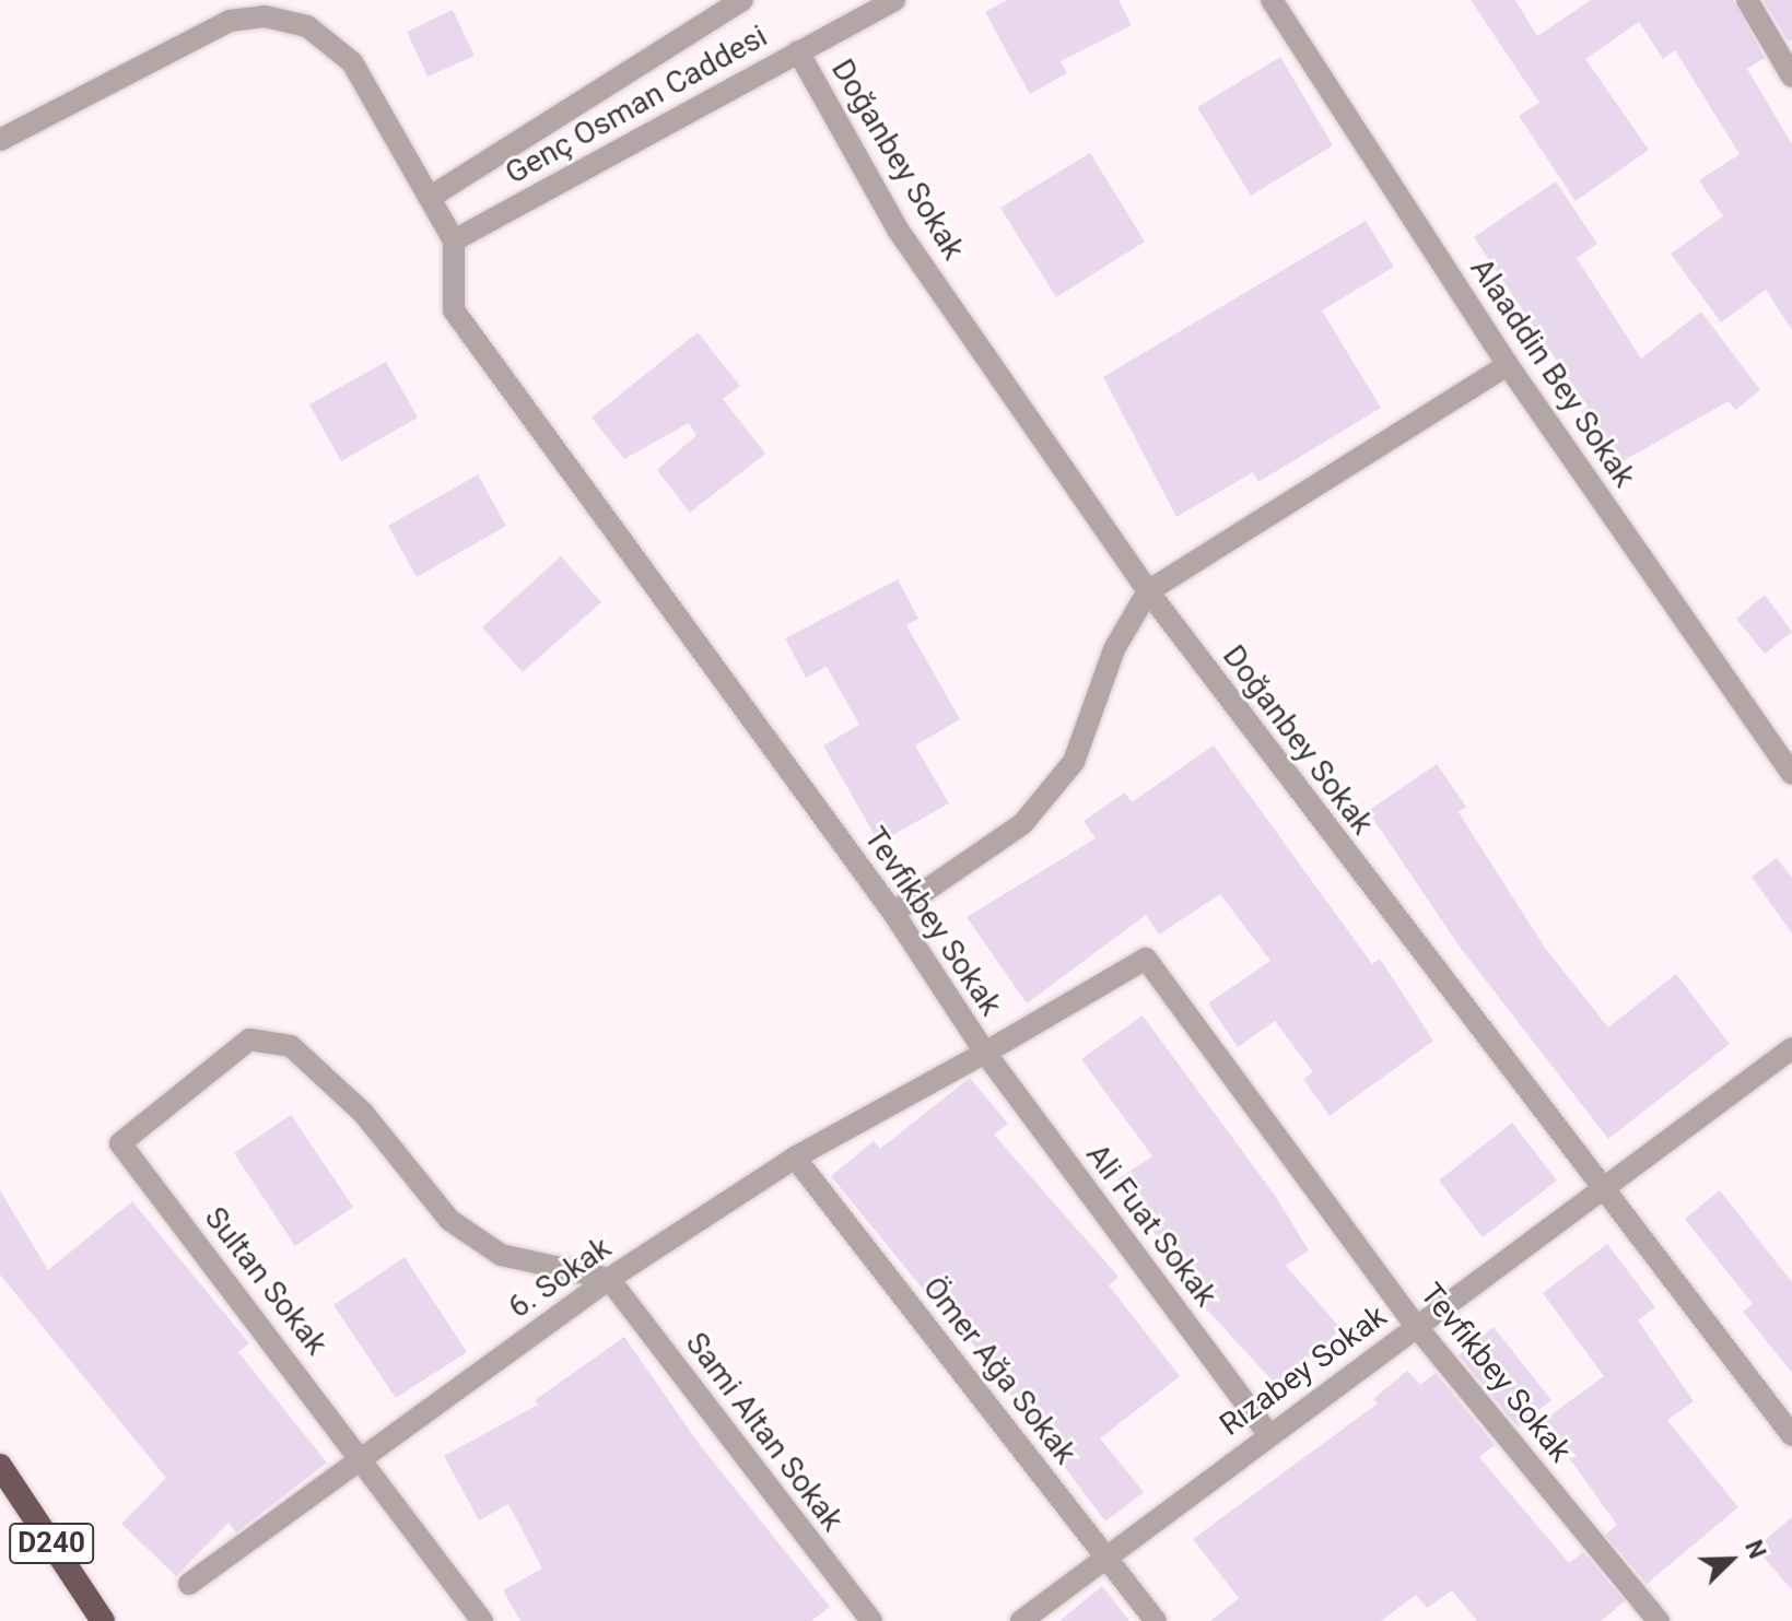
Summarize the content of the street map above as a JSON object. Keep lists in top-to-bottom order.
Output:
{
  "streets": {
    "highway": ["D240"],
    "street": [
      "Genç Osman Caddesi",
      "Doğanbey Sokak",
      "Alaaddin Bey Sokak",
      "Tevfikbey Sokak",
      "Ali Fuat Sokak",
      "6. Sokak",
      "Sultan Sokak",
      "Ömer Ağa Sokak",
      "Rızabey Sokak",
      "Sami Altan Sokak"
    ]
  },
  "crossings": [
    ["Genç Osman Caddesi", "Doğanbey Sokak"],
    ["Genç Osman Caddesi", "Tevfikbey Sokak"],
    ["Doğanbey Sokak", "Rızabey Sokak"],
    ["Tevfikbey Sokak", "Ali Fuat Sokak"],
    ["Tevfikbey Sokak", "6. Sokak"],
    ["Tevfikbey Sokak", "Rızabey Sokak"],
    ["Ali Fuat Sokak", "6. Sokak"],
    ["Ali Fuat Sokak", "Rızabey Sokak"],
    ["6. Sokak", "Sultan Sokak"],
    ["6. Sokak", "Ömer Ağa Sokak"],
    ["6. Sokak", "Sami Altan Sokak"],
    ["Sultan Sokak", "Sami Altan Sokak"],
    ["Ömer Ağa Sokak", "Rızabey Sokak"]
  ],
  "north": "top right"
}
